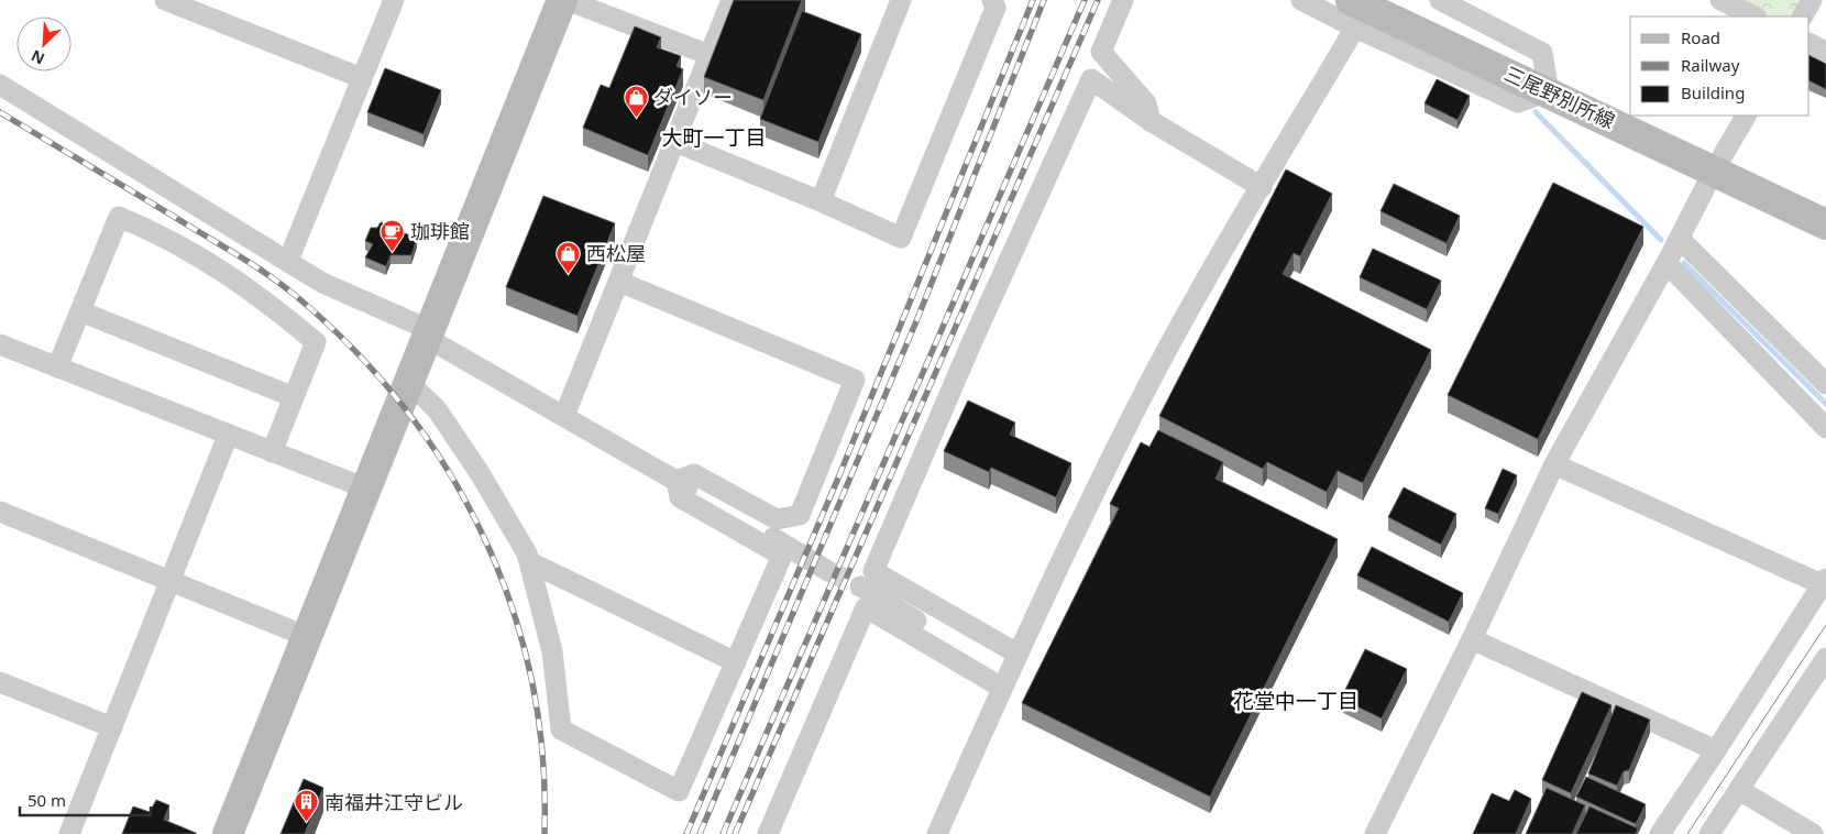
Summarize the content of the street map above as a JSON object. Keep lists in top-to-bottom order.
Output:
{
  "streets": {
    "street": ["三尾野別所線"]
  },
  "districts": ["大町一丁目", "花堂中一丁目"],
  "places": {
    "shop": ["ダイソー", "西松屋"],
    "cafe": ["珈琲館"],
    "building": ["南福井江守ビル"]
  },
  "legend": ["Road", "Railway", "Building"],
  "scale_bar": "50 m",
  "north": "bottom left"
}
